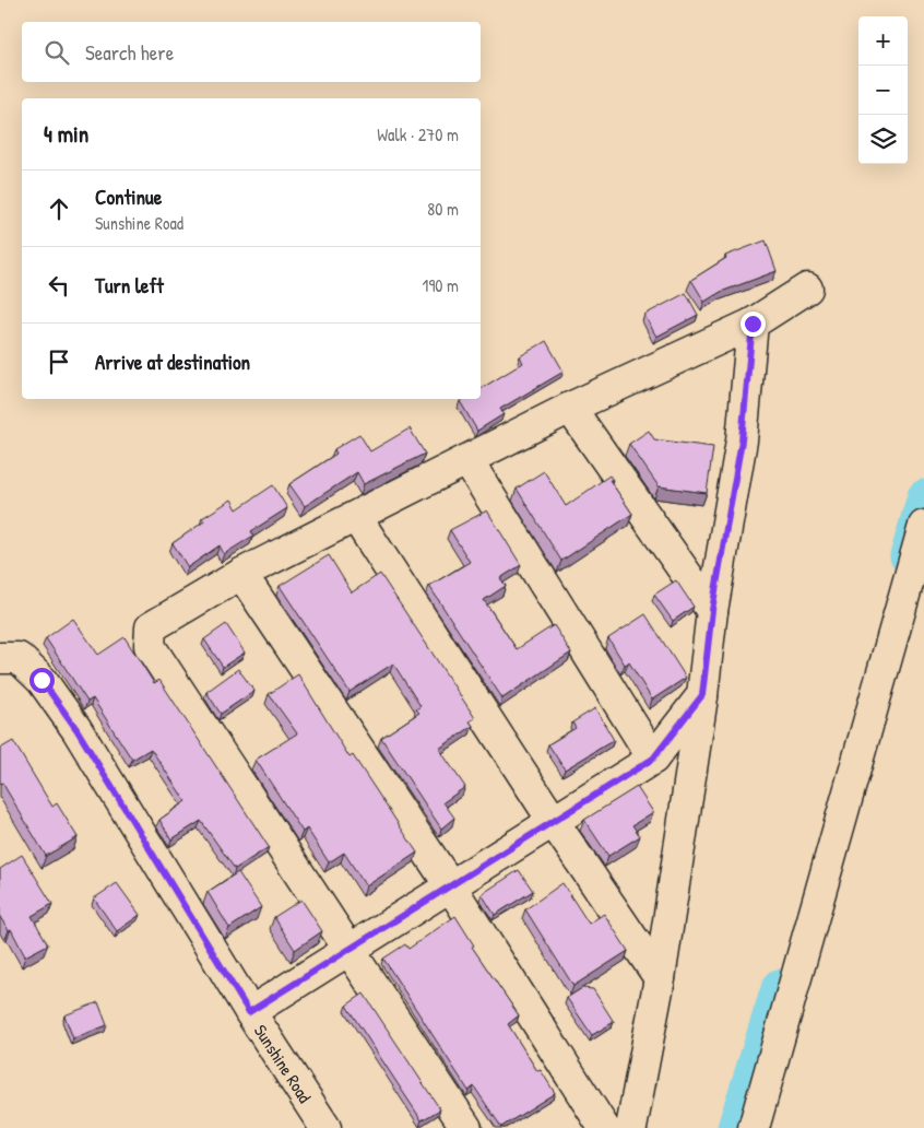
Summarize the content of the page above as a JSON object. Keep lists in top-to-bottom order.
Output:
{
  "streets": {
    "street": ["Sunshine Road"]
  },
  "page": {
    "map_buttons": ["+", "−"],
    "search": "Search here",
    "heading": ["4 min", "Walk · 270 m"],
    "list": [
      ["Continue", "Sunshine Road", "80 m"],
      ["Turn left", "190 m"],
      "Arrive at destination"
    ]
  }
}
